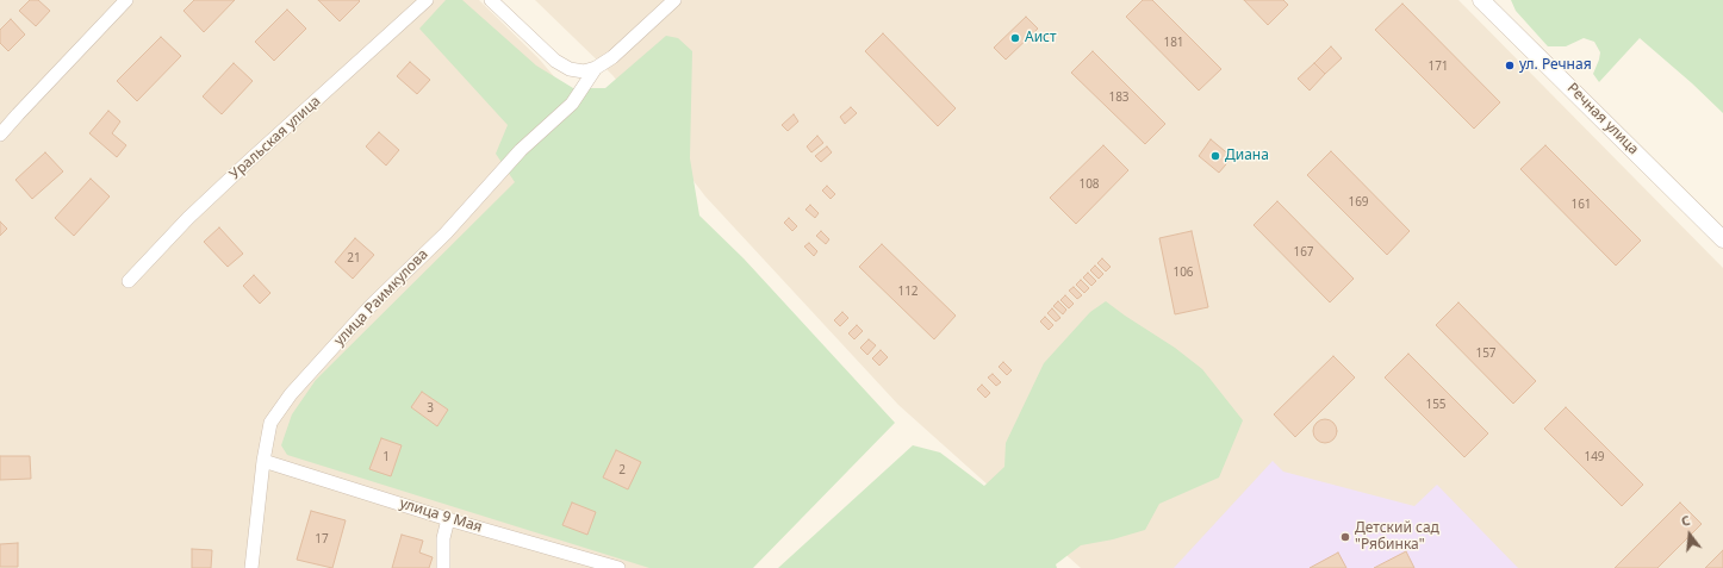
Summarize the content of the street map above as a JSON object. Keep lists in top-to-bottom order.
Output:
{
  "streets": {
    "street": [
      "Речная улица",
      "Уральская улица",
      "улица Раимкулова",
      "улица 9 Мая"
    ]
  },
  "crossings": [
    ["улица Раимкулова", "улица 9 Мая"]
  ],
  "places": [
    "Аист",
    "ул. Речная",
    "Диана",
    "Детский сад \"Рябинка\""
  ],
  "house_numbers": [
    "181",
    "171",
    "183",
    "108",
    "169",
    "161",
    "167",
    "21",
    "106",
    "112",
    "157",
    "155",
    "3",
    "1",
    "149",
    "2",
    "17"
  ],
  "north": "top"
}
